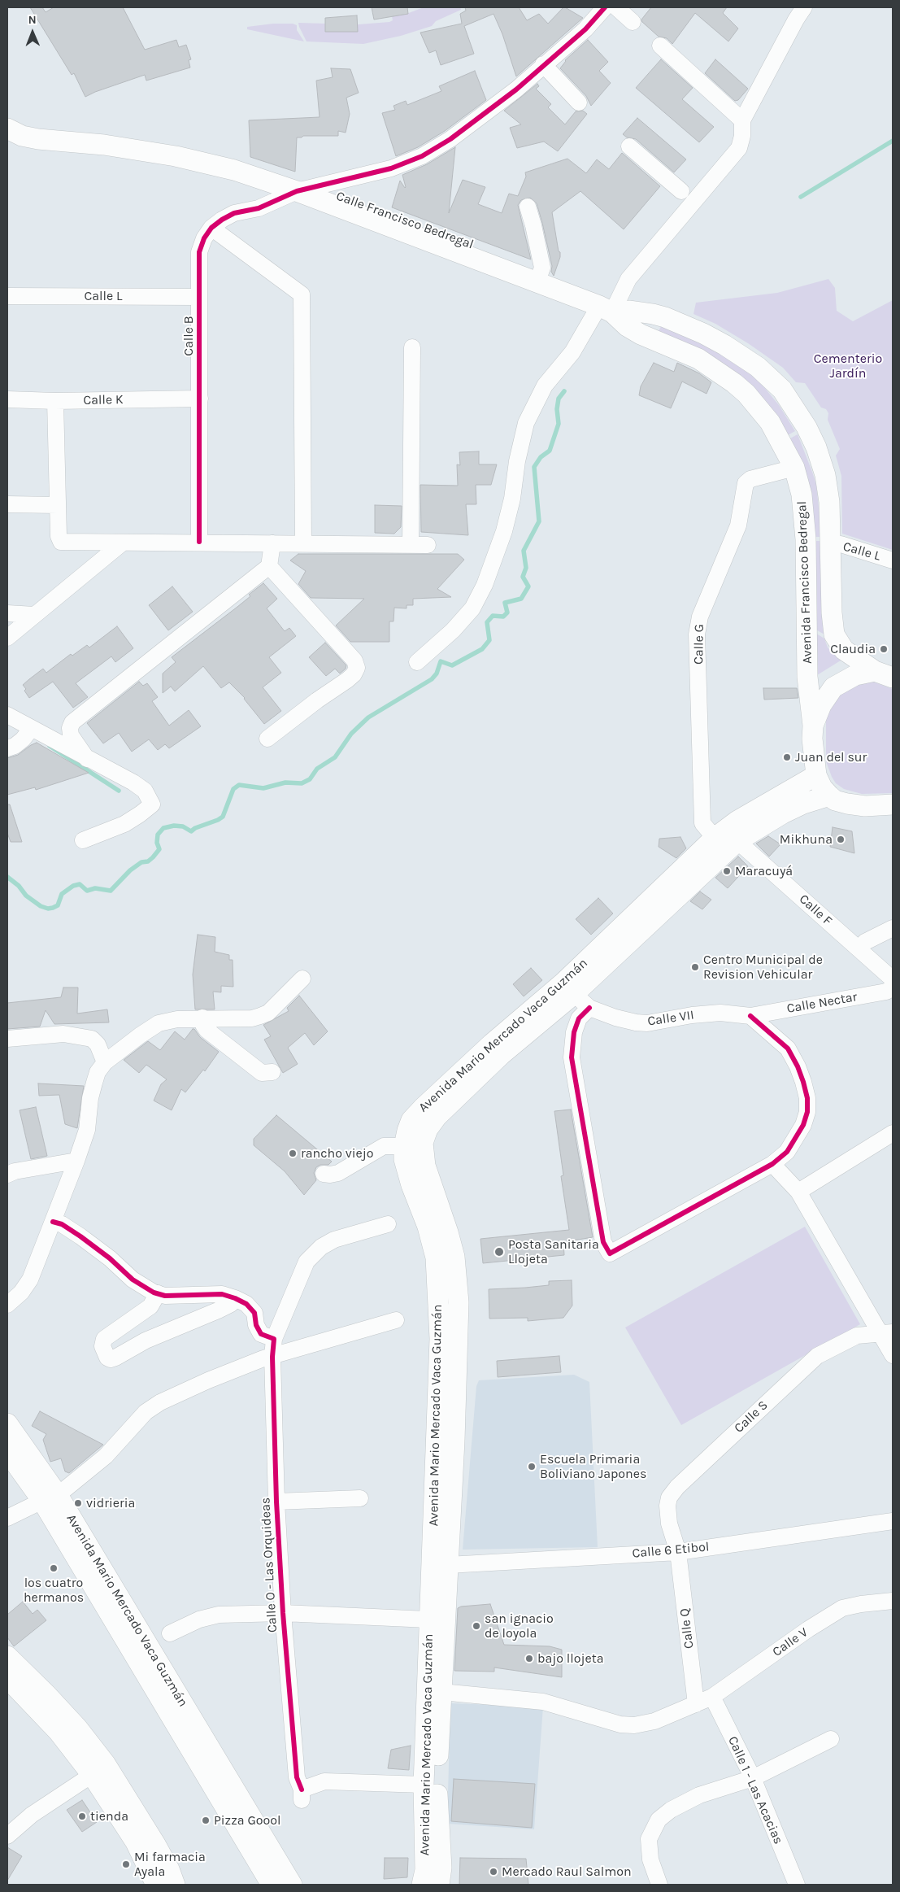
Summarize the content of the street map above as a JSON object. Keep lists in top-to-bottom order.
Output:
{
  "streets": {
    "main road": ["Calle Francisco Bedregal", "Avenida Francisco Bedregal", "Avenida Mario Mercado Vaca Guzmán"],
    "street": [
      "Calle L",
      "Calle B",
      "Calle K",
      "Calle G",
      "Calle F",
      "Calle Nectar",
      "Calle VII",
      "Calle S",
      "Calle 6 Etibol",
      "Calle O - Las Orquideas",
      "Calle Q",
      "Calle V",
      "Calle 1 - Las Acacias"
    ]
  },
  "crossings": [
    ["Calle Francisco Bedregal", "Calle B"],
    ["Calle Francisco Bedregal", "Avenida Francisco Bedregal"],
    ["Calle L", "Calle B"],
    ["Calle L", "Avenida Francisco Bedregal"],
    ["Calle B", "Calle K"],
    ["Avenida Francisco Bedregal", "Calle G"],
    ["Calle G", "Avenida Mario Mercado Vaca Guzmán"],
    ["Calle F", "Avenida Mario Mercado Vaca Guzmán"],
    ["Calle Nectar", "Calle VII"],
    ["Calle VII", "Avenida Mario Mercado Vaca Guzmán"],
    ["Avenida Mario Mercado Vaca Guzmán", "Calle 6 Etibol"],
    ["Avenida Mario Mercado Vaca Guzmán", "Calle O - Las Orquideas"],
    ["Avenida Mario Mercado Vaca Guzmán", "Calle V"],
    ["Calle S", "Calle 6 Etibol"],
    ["Calle S", "Calle Q"],
    ["Calle 6 Etibol", "Calle Q"],
    ["Calle Q", "Calle V"],
    ["Calle V", "Calle 1 - Las Acacias"]
  ],
  "parks": ["Cementerio Jardín"],
  "places": [
    "Claudia",
    "Juan del sur",
    "Mikhuna",
    "Maracuyá",
    "Centro Municipal de Revision Vehicular",
    "rancho viejo",
    "Posta Sanitaria Llojeta",
    "Escuela Primaria Boliviano Japones",
    "vidrieria",
    "los cuatro hermanos",
    "san ignacio de loyola",
    "bajo llojeta",
    "tienda",
    "Pizza Goool",
    "Mi farmacia Ayala",
    "Mercado Raul Salmon"
  ],
  "north": "top"
}
